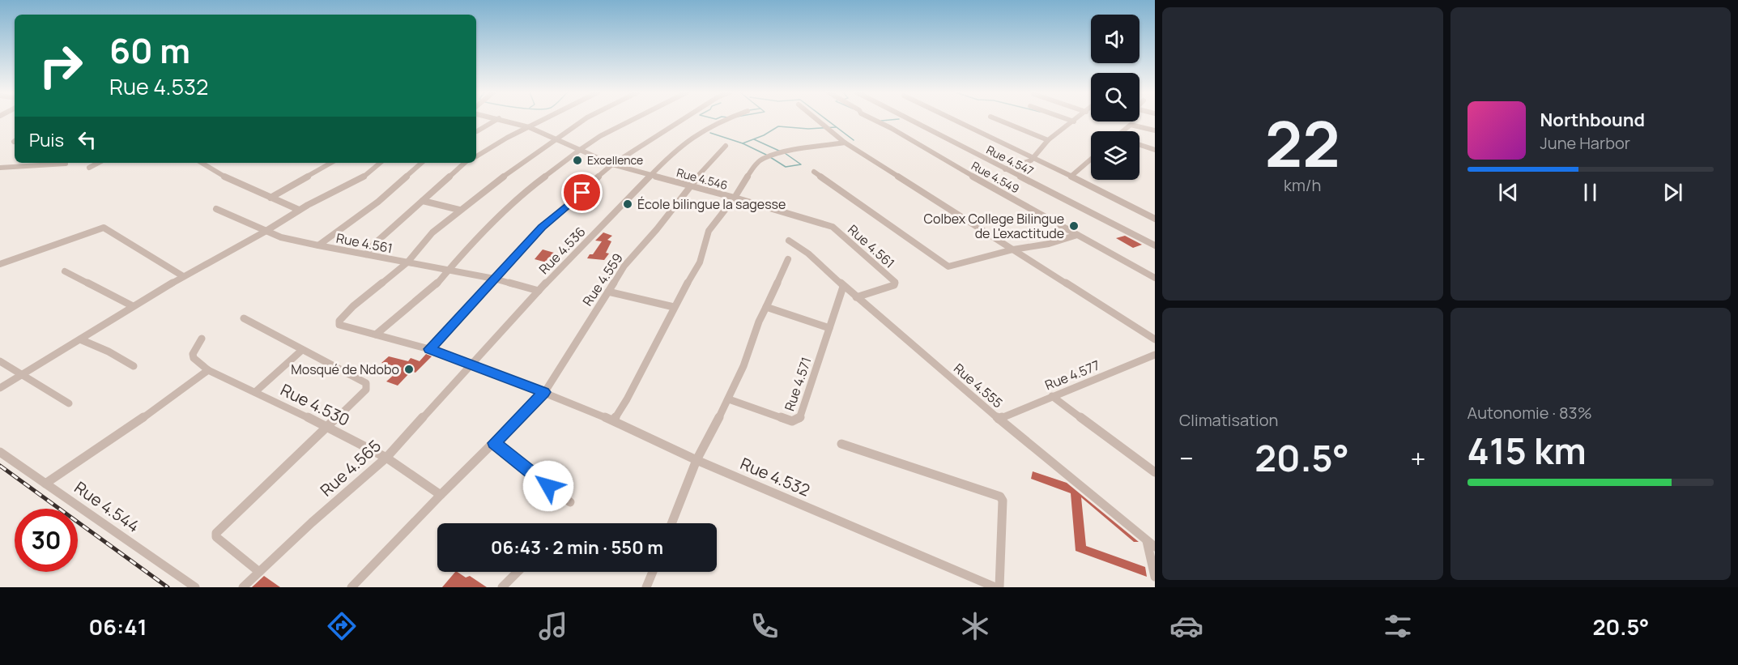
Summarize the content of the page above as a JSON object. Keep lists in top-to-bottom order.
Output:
{
  "streets": {
    "street": [
      "Rue 4.547",
      "Rue 4.549",
      "Rue 4.546",
      "Rue 4.561",
      "Rue 4.536",
      "Rue 4.559",
      "Rue 4.577",
      "Rue 4.571",
      "Rue 4.555",
      "Rue 4.530",
      "Rue 4.565",
      "Rue 4.532",
      "Rue 4.544"
    ]
  },
  "crossings": [
    ["Rue 4.546", "Rue 4.561"],
    ["Rue 4.546", "Rue 4.536"],
    ["Rue 4.546", "Rue 4.559"],
    ["Rue 4.561", "Rue 4.536"],
    ["Rue 4.561", "Rue 4.555"],
    ["Rue 4.561", "Rue 4.532"],
    ["Rue 4.536", "Rue 4.565"],
    ["Rue 4.536", "Rue 4.532"],
    ["Rue 4.559", "Rue 4.532"],
    ["Rue 4.577", "Rue 4.555"],
    ["Rue 4.571", "Rue 4.555"],
    ["Rue 4.530", "Rue 4.565"],
    ["Rue 4.565", "Rue 4.532"]
  ],
  "places": [
    "Excellence",
    "École bilingue la sagesse",
    "Colbex College Bilingue de L'exactitude",
    "Mosqué de Ndobo"
  ],
  "page": {
    "tile": [
      ["22", "km/h"],
      "Climatisation",
      ["Autonomie · 83%", "415 km"]
    ],
    "turn": ["60 m", "Rue 4.532"],
    "song": ["Northbound", "June Harbor"],
    "then": "Puis",
    "heat": ["−", "20.5°", "+"],
    "limit": "30",
    "trip": "06:43 · 2 min · 550 m",
    "tabs": ["06:41", "20.5°"]
  }
}
